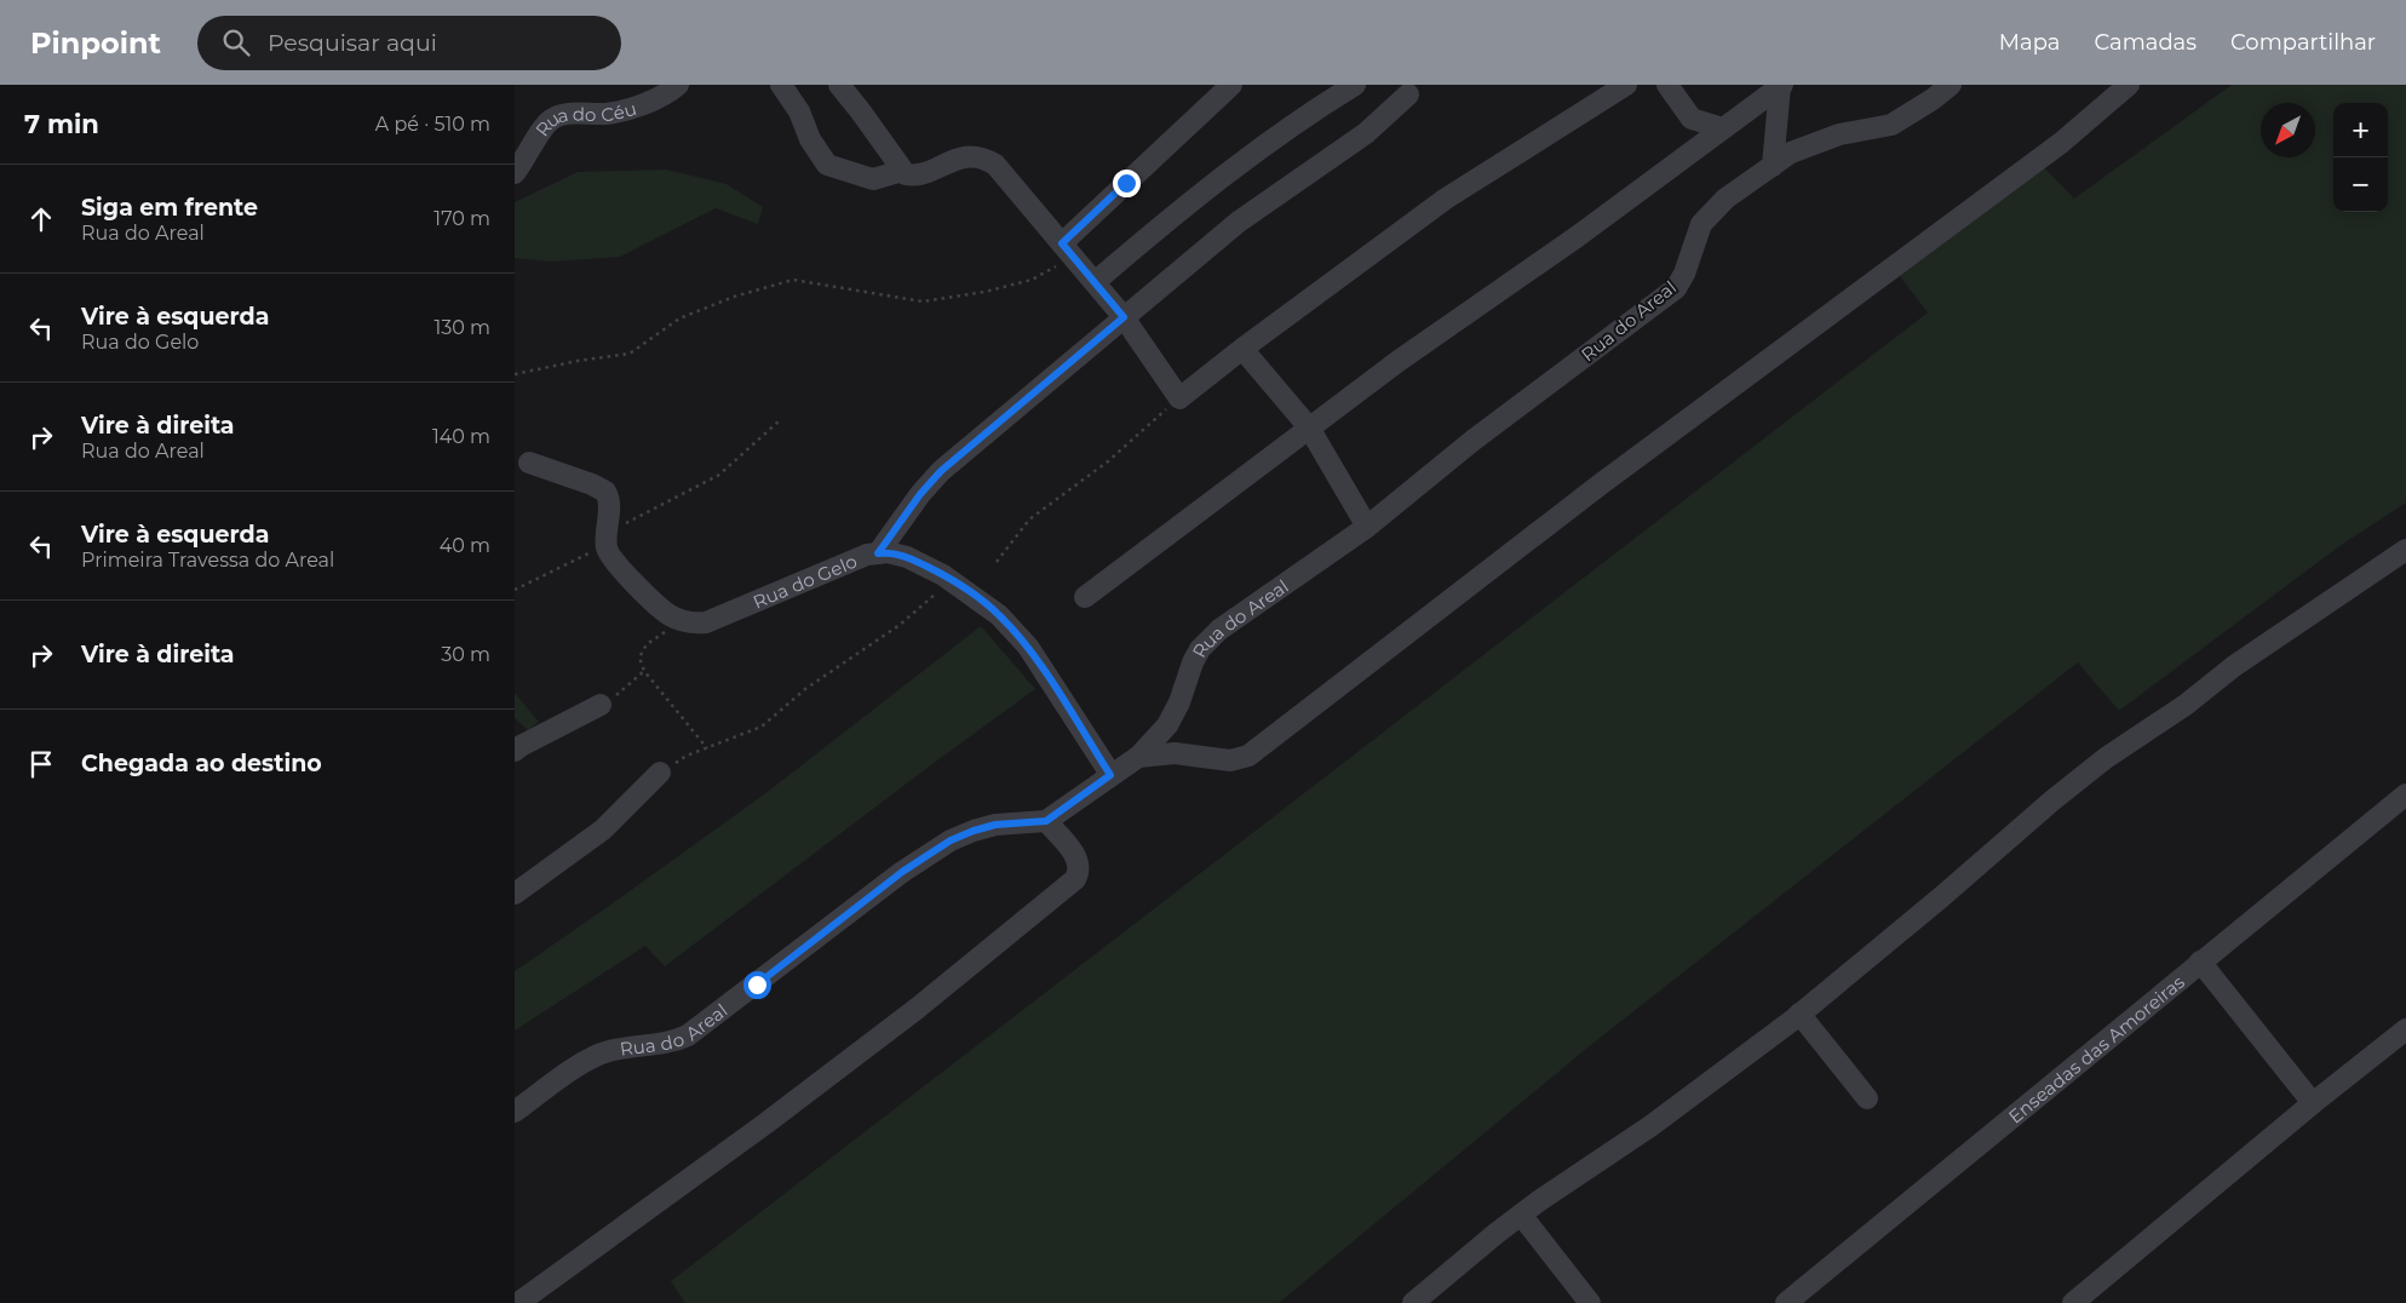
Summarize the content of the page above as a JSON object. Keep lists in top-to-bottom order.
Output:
{
  "streets": {
    "street": [
      "Rua do Céu",
      "Rua do Areal",
      "Rua do Gelo",
      "Enseadas das Amoreiras"
    ]
  },
  "crossings": [
    ["Rua do Areal", "Rua do Gelo"]
  ],
  "north": "bottom left",
  "page": {
    "header": "Pinpoint",
    "search": "Pesquisar aqui",
    "nav": ["Mapa", "Camadas", "Compartilhar"],
    "heading": ["7 min", "A pé · 510 m"],
    "map_buttons": ["+", "−"],
    "list": [
      ["Siga em frente", "Rua do Areal", "170 m"],
      ["Vire à esquerda", "Rua do Gelo", "130 m"],
      ["Vire à direita", "Rua do Areal", "140 m"],
      ["Vire à esquerda", "Primeira Travessa do Areal", "40 m"],
      ["Vire à direita", "30 m"],
      "Chegada ao destino"
    ]
  }
}
